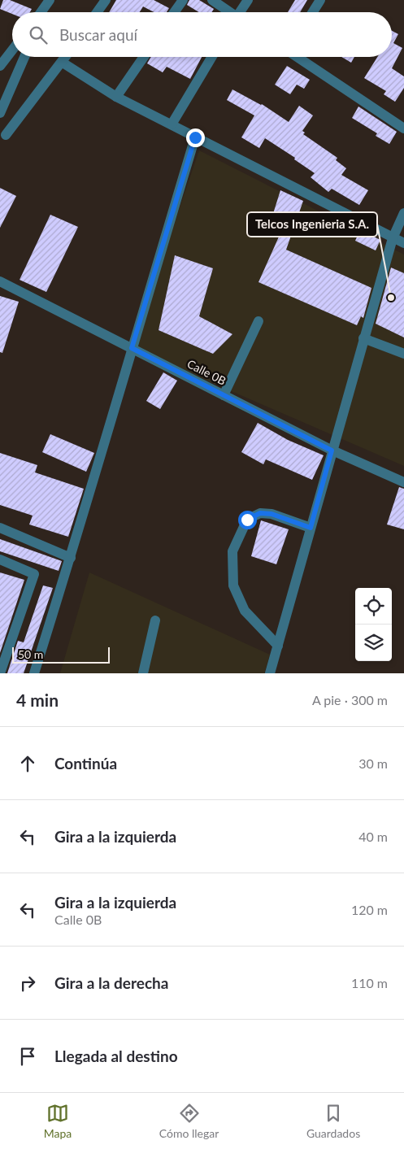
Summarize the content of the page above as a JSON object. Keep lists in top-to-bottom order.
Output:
{
  "streets": {
    "street": ["Calle 0B"]
  },
  "places": ["Telcos Ingenieria S.A."],
  "scale_bar": "50 m",
  "page": {
    "search": "Buscar aquí",
    "scale": "50 m",
    "heading": ["4 min", "A pie · 300 m"],
    "list": [
      ["Continúa", "30 m"],
      ["Gira a la izquierda", "40 m"],
      ["Gira a la izquierda", "Calle 0B", "120 m"],
      ["Gira a la derecha", "110 m"],
      "Llegada al destino"
    ],
    "nav": ["Mapa", "Cómo llegar", "Guardados"]
  }
}
